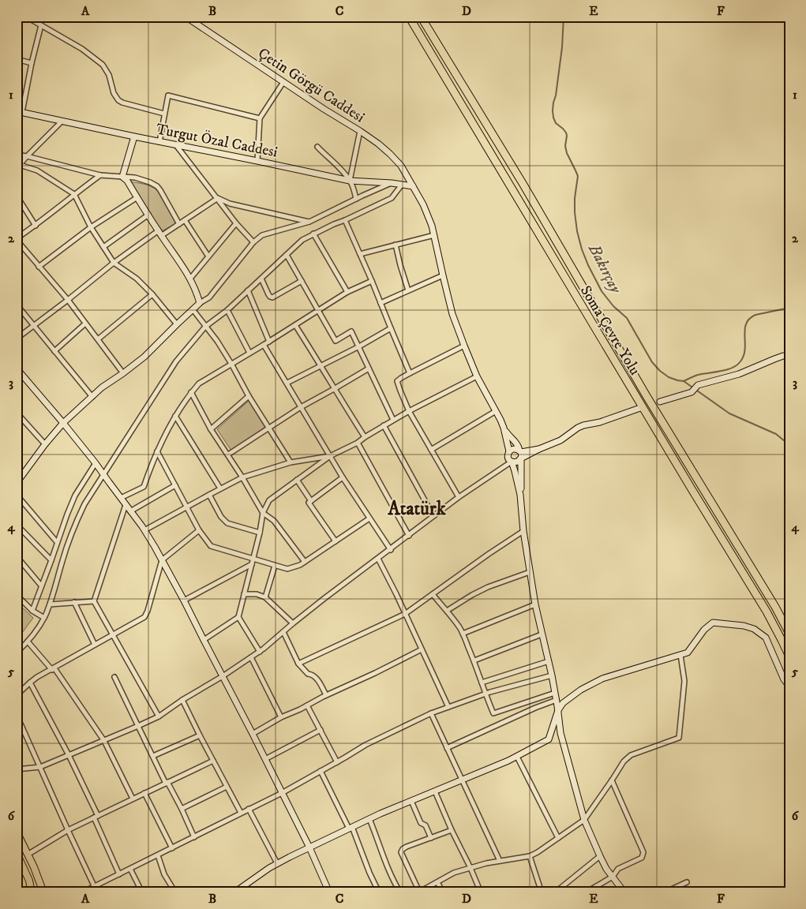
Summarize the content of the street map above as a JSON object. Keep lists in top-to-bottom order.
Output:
{
  "streets": {
    "highway": ["Soma Çevre Yolu"],
    "street": ["Çetin Görgü Caddesi", "Turgut Özal Caddesi"]
  },
  "crossings": [
    ["Çetin Görgü Caddesi", "Turgut Özal Caddesi"]
  ],
  "districts": ["Atatürk"],
  "water": ["Bakırçay"],
  "grid": {
    "columns": [
      "A",
      "B",
      "C",
      "D",
      "E",
      "F"
    ],
    "rows": [
      "1",
      "2",
      "3",
      "4",
      "5",
      "6"
    ]
  }
}
